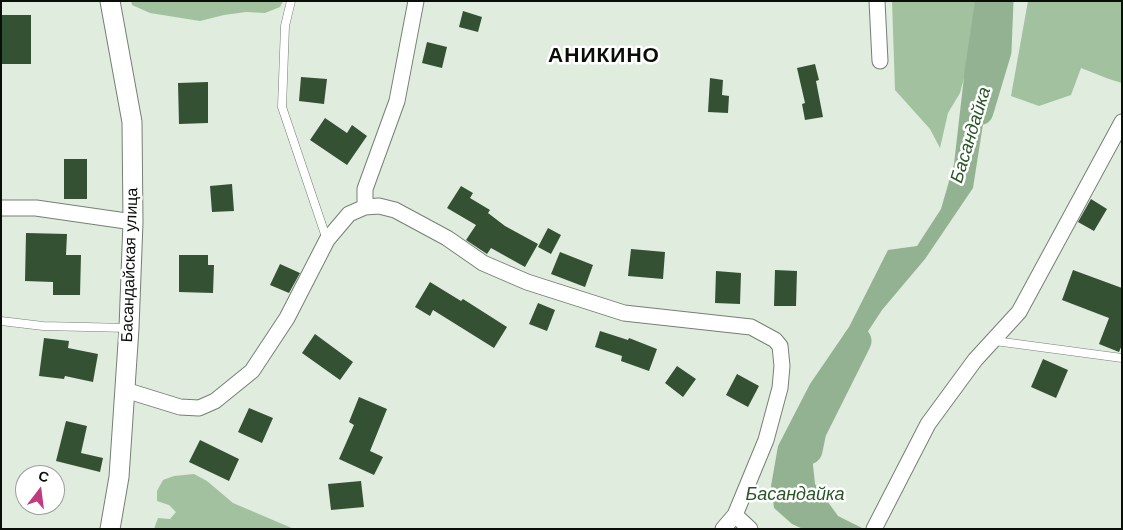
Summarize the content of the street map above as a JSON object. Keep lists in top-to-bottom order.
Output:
{
  "streets": {
    "street": ["Басандайская улица"]
  },
  "districts": ["АНИКИНО"],
  "water": ["Басандайка"],
  "north": "top"
}
